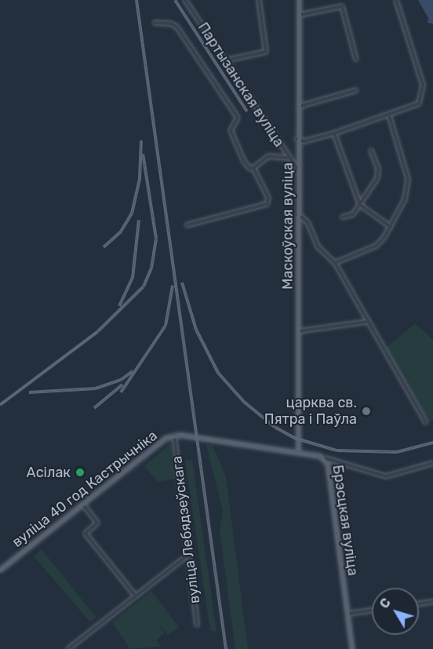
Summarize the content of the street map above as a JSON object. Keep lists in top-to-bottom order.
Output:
{
  "streets": {
    "main road": ["Маскоўская вуліца", "вуліца 40 год Кастрычніка", "Брэсцкая вуліца"],
    "street": ["Партызанская вуліца", "вуліца Лебядзеўскага"]
  },
  "crossings": [
    ["Партызанская вуліца", "Маскоўская вуліца"],
    ["Маскоўская вуліца", "вуліца 40 год Кастрычніка"],
    ["Маскоўская вуліца", "Брэсцкая вуліца"],
    ["вуліца 40 год Кастрычніка", "Брэсцкая вуліца"],
    ["вуліца 40 год Кастрычніка", "вуліца Лебядзеўскага"]
  ],
  "places": ["царква св. Пятра і Паўла", "Асілак"],
  "north": "top left"
}
